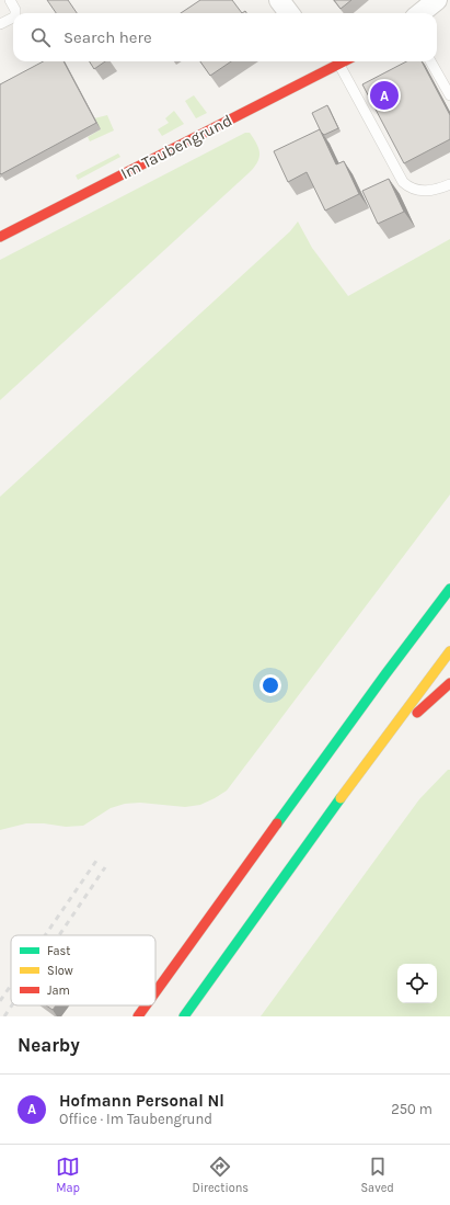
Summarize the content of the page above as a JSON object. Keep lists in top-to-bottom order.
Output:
{
  "streets": {
    "main road": ["Im Taubengrund"]
  },
  "legend": ["Fast", "Slow", "Jam"],
  "page": {
    "search": "Search here",
    "pins": "A",
    "heading": "Nearby",
    "list": [
      {
        "mark": "A",
        "name": "Hofmann Personal Nl",
        "note": "Office · Im Taubengrund",
        "value": "250 m"
      }
    ],
    "nav": ["Map", "Directions", "Saved"]
  }
}
